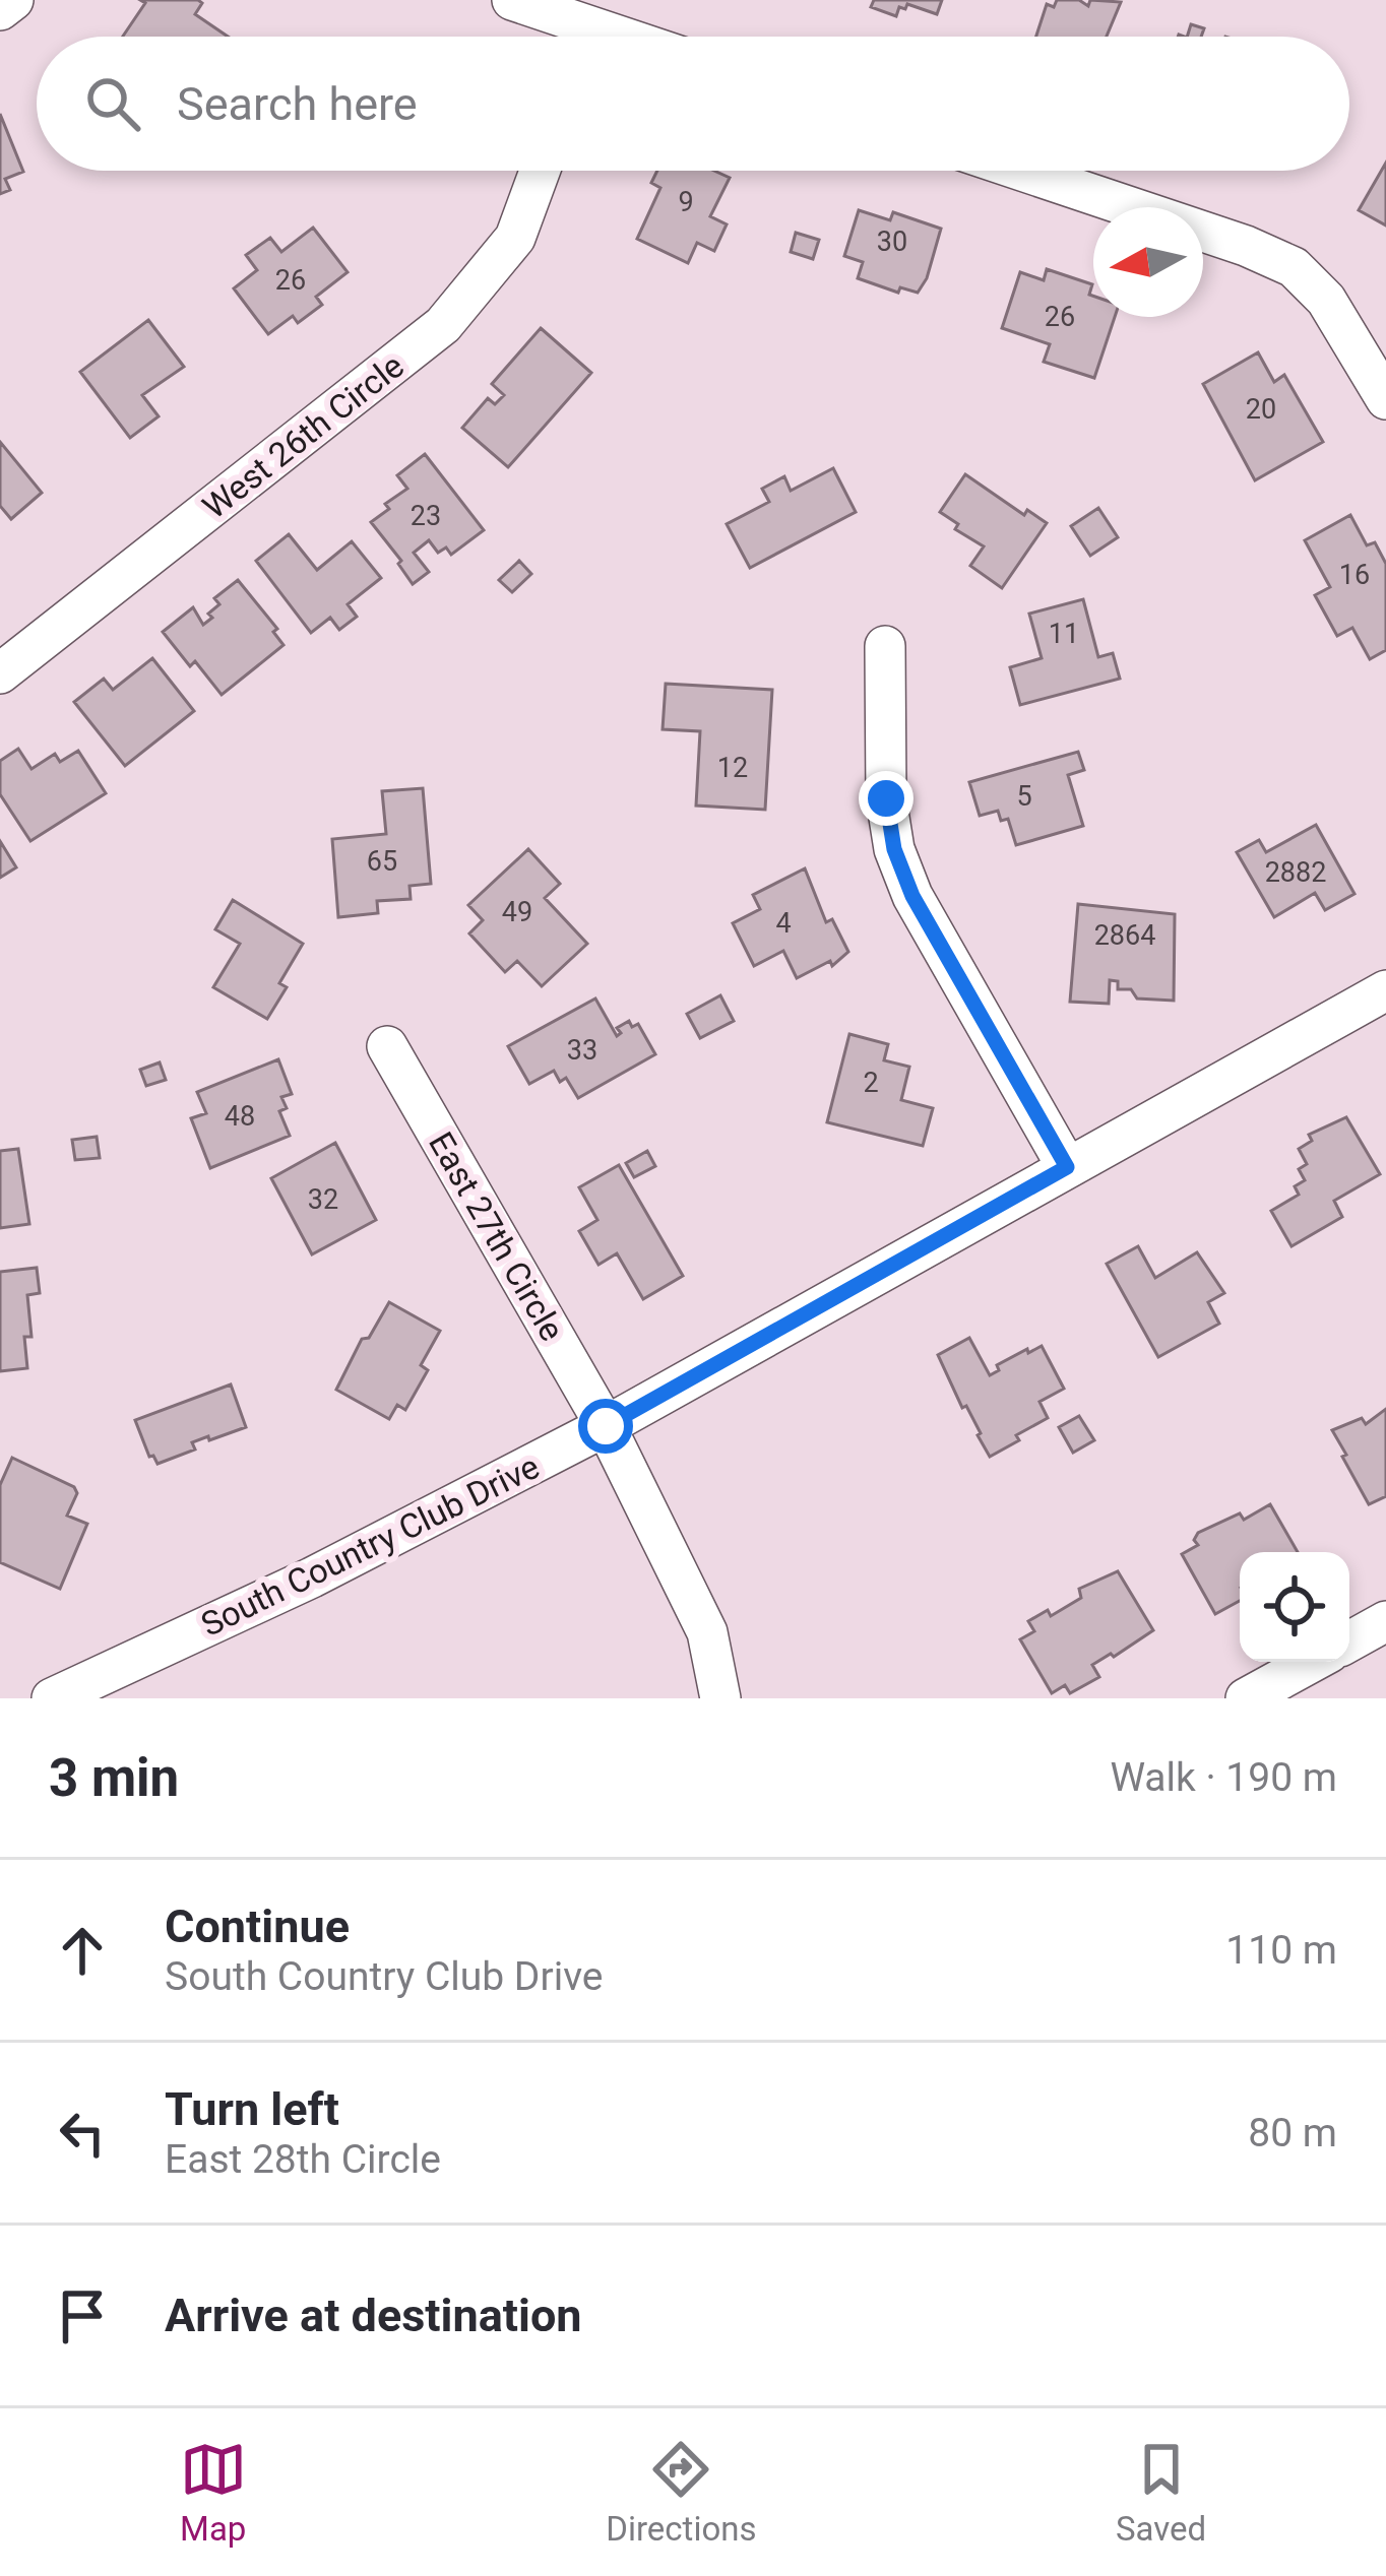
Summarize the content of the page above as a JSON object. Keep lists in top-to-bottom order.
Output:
{
  "streets": {
    "street": ["West 26th Circle", "East 27th Circle", "South Country Club Drive"]
  },
  "crossings": [
    ["East 27th Circle", "South Country Club Drive"]
  ],
  "house_numbers": [
    "9",
    "30",
    "26",
    "26",
    "20",
    "23",
    "16",
    "11",
    "12",
    "5",
    "65",
    "2882",
    "49",
    "4",
    "2864",
    "33",
    "2",
    "48",
    "32"
  ],
  "north": "left",
  "page": {
    "search": "Search here",
    "heading": ["3 min", "Walk · 190 m"],
    "list": [
      ["Continue", "South Country Club Drive", "110 m"],
      ["Turn left", "East 28th Circle", "80 m"],
      "Arrive at destination"
    ],
    "nav": ["Map", "Directions", "Saved"]
  }
}
